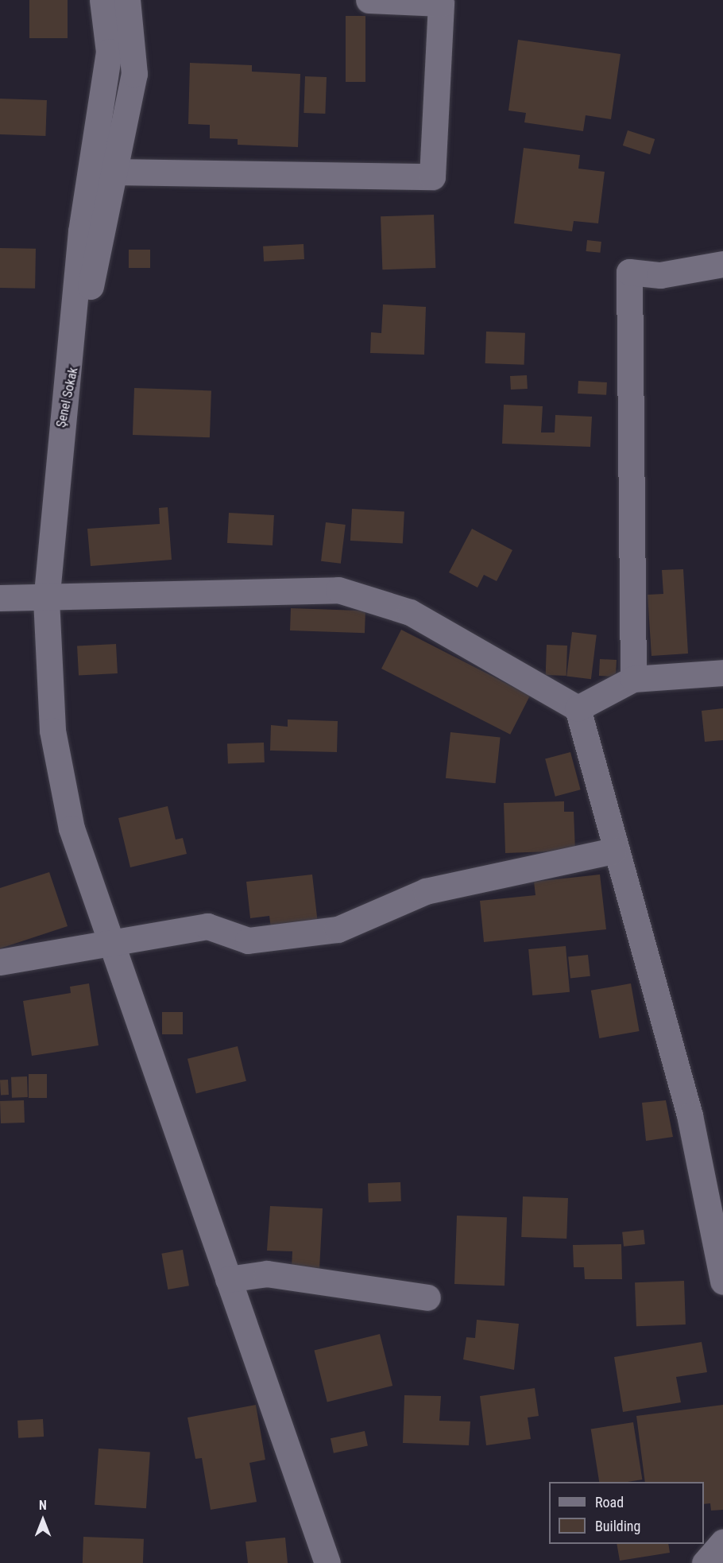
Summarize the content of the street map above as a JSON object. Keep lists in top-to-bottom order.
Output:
{
  "streets": {
    "street": ["Şenel Sokak"]
  },
  "legend": ["Road", "Building"],
  "north": "top"
}
